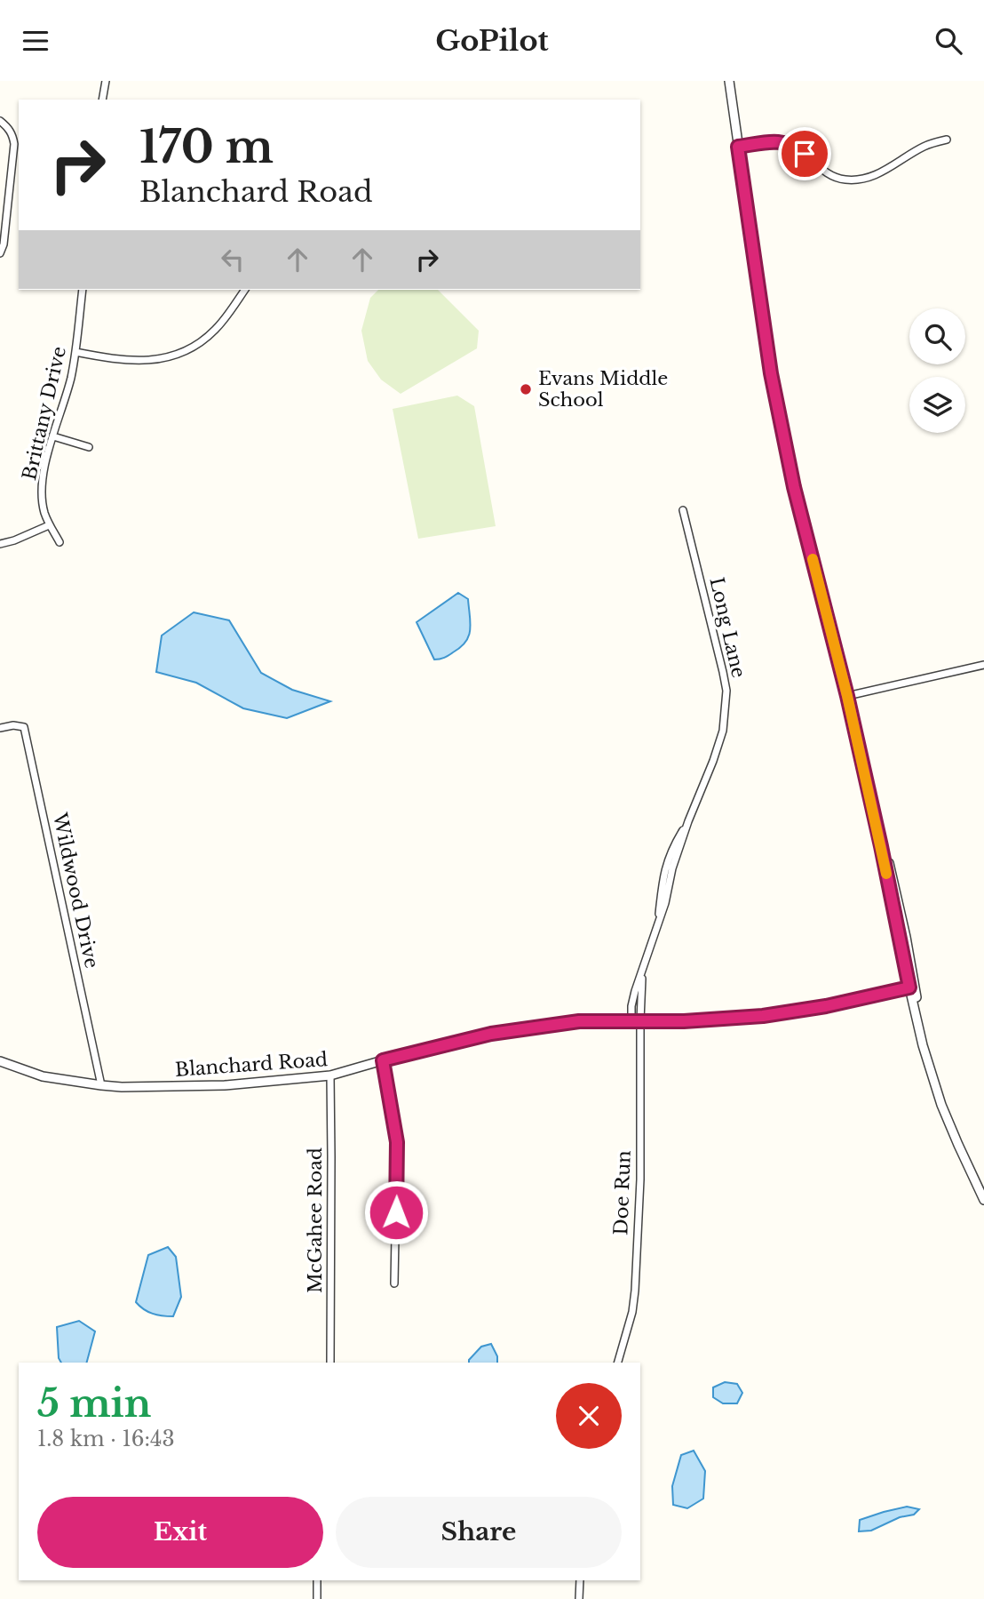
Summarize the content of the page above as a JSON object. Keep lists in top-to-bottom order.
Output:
{
  "streets": {
    "street": [
      "Brittany Drive",
      "Long Lane",
      "Wildwood Drive",
      "Blanchard Road",
      "Doe Run",
      "McGahee Road"
    ]
  },
  "crossings": [
    ["Long Lane", "Blanchard Road"],
    ["Long Lane", "Doe Run"],
    ["Wildwood Drive", "Blanchard Road"],
    ["Blanchard Road", "Doe Run"],
    ["Blanchard Road", "McGahee Road"]
  ],
  "places": ["Evans Middle School"],
  "page": {
    "header": "GoPilot",
    "turn": ["170 m", "Blanchard Road"],
    "heading": ["5 min", "1.8 km · 16:43"],
    "buttons": ["Exit", "Share"]
  }
}
